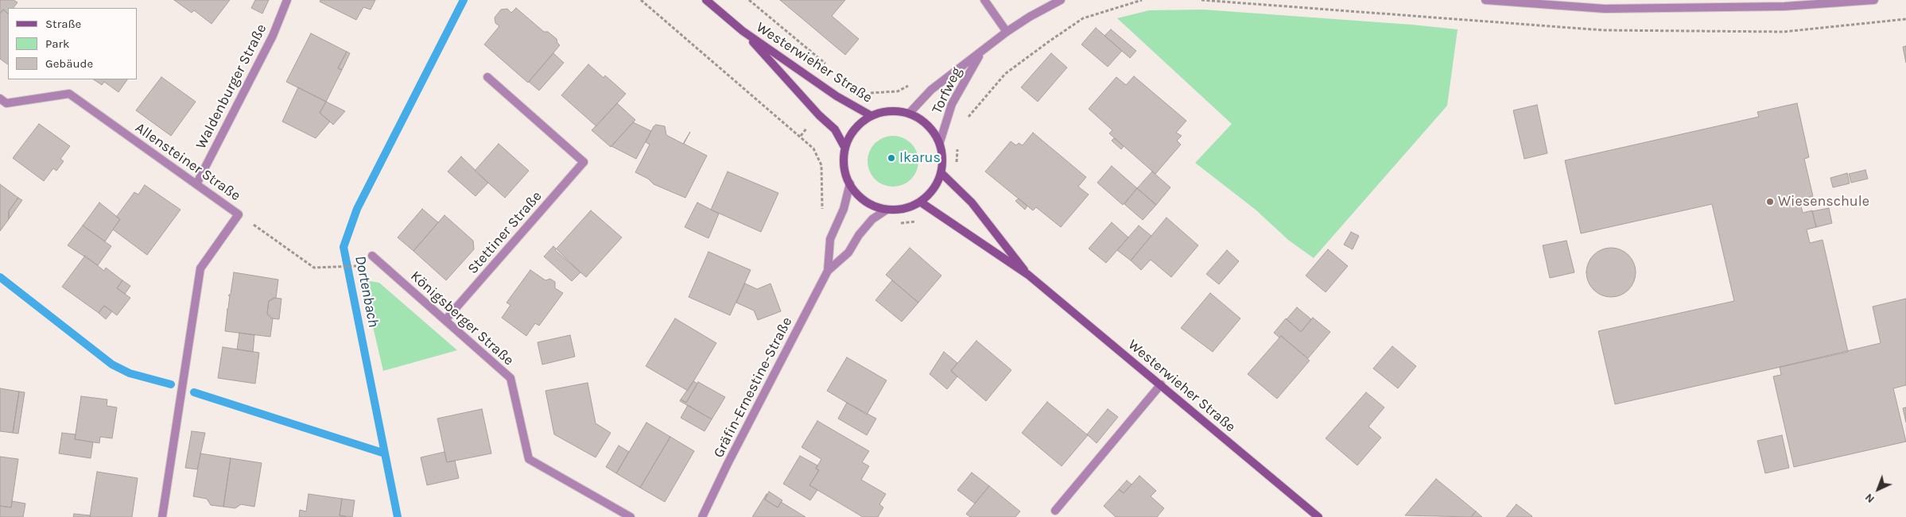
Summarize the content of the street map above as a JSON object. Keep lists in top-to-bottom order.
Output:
{
  "streets": {
    "main road": ["Westerwieher Straße"],
    "street": [
      "Waldenburger Straße",
      "Torfweg",
      "Allensteiner Straße",
      "Stettiner Straße",
      "Königsberger Straße",
      "Gräfin-Ernestine-Straße"
    ]
  },
  "crossings": [
    ["Westerwieher Straße", "Torfweg"],
    ["Westerwieher Straße", "Gräfin-Ernestine-Straße"],
    ["Waldenburger Straße", "Allensteiner Straße"],
    ["Torfweg", "Gräfin-Ernestine-Straße"],
    ["Stettiner Straße", "Königsberger Straße"]
  ],
  "water": ["Dortenbach"],
  "places": ["Ikarus", "Wiesenschule"],
  "legend": ["Straße", "Park", "Gebäude"],
  "north": "bottom left"
}
